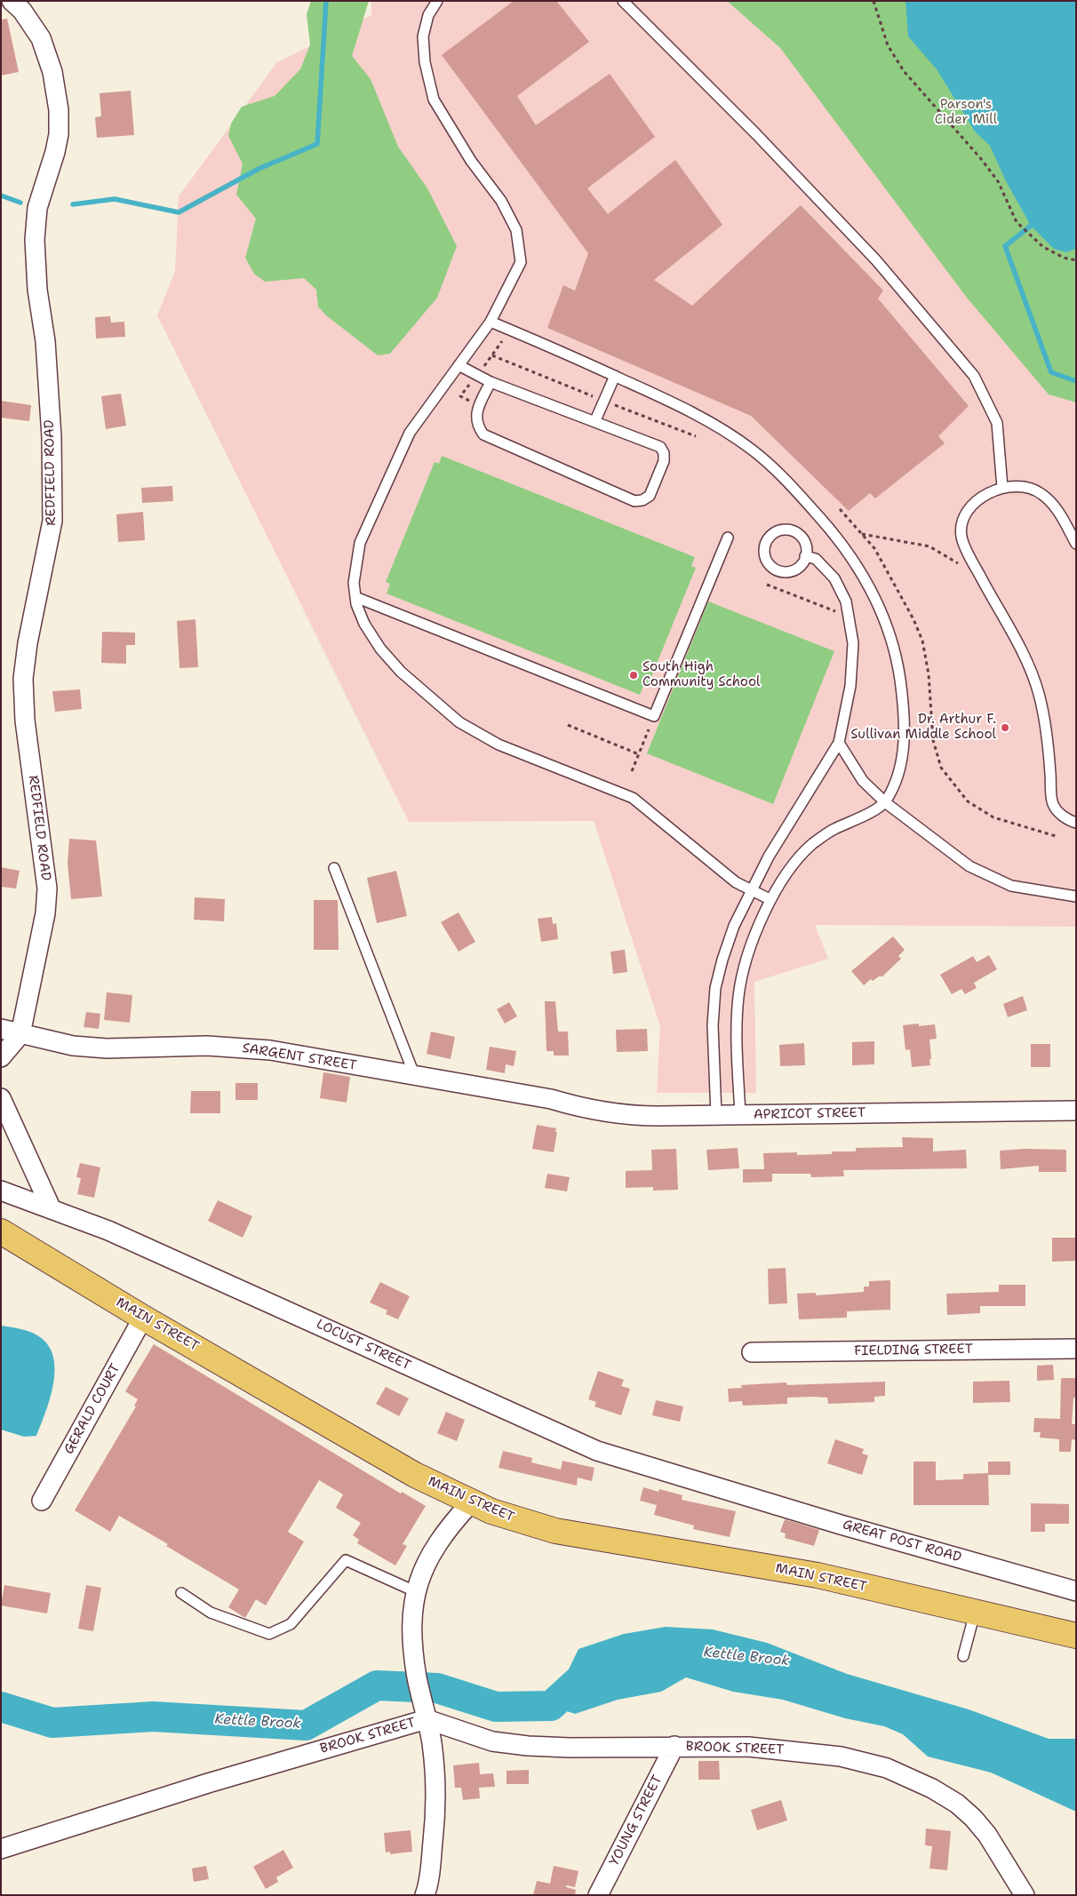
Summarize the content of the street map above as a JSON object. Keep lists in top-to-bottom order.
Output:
{
  "streets": {
    "highway": ["MAIN STREET"],
    "street": [
      "REDFIELD ROAD",
      "SARGENT STREET",
      "APRICOT STREET",
      "LOCUST STREET",
      "FIELDING STREET",
      "GERALD COURT",
      "GREAT POST ROAD",
      "BROOK STREET",
      "YOUNG STREET"
    ]
  },
  "crossings": [
    ["REDFIELD ROAD", "SARGENT STREET"],
    ["SARGENT STREET", "APRICOT STREET"],
    ["MAIN STREET", "GERALD COURT"],
    ["LOCUST STREET", "GREAT POST ROAD"],
    ["BROOK STREET", "YOUNG STREET"]
  ],
  "water": ["Kettle Brook"],
  "parks": ["Parson's Cider Mill"],
  "places": ["South High Community School", "Dr. Arthur F. Sullivan Middle School"]
}
